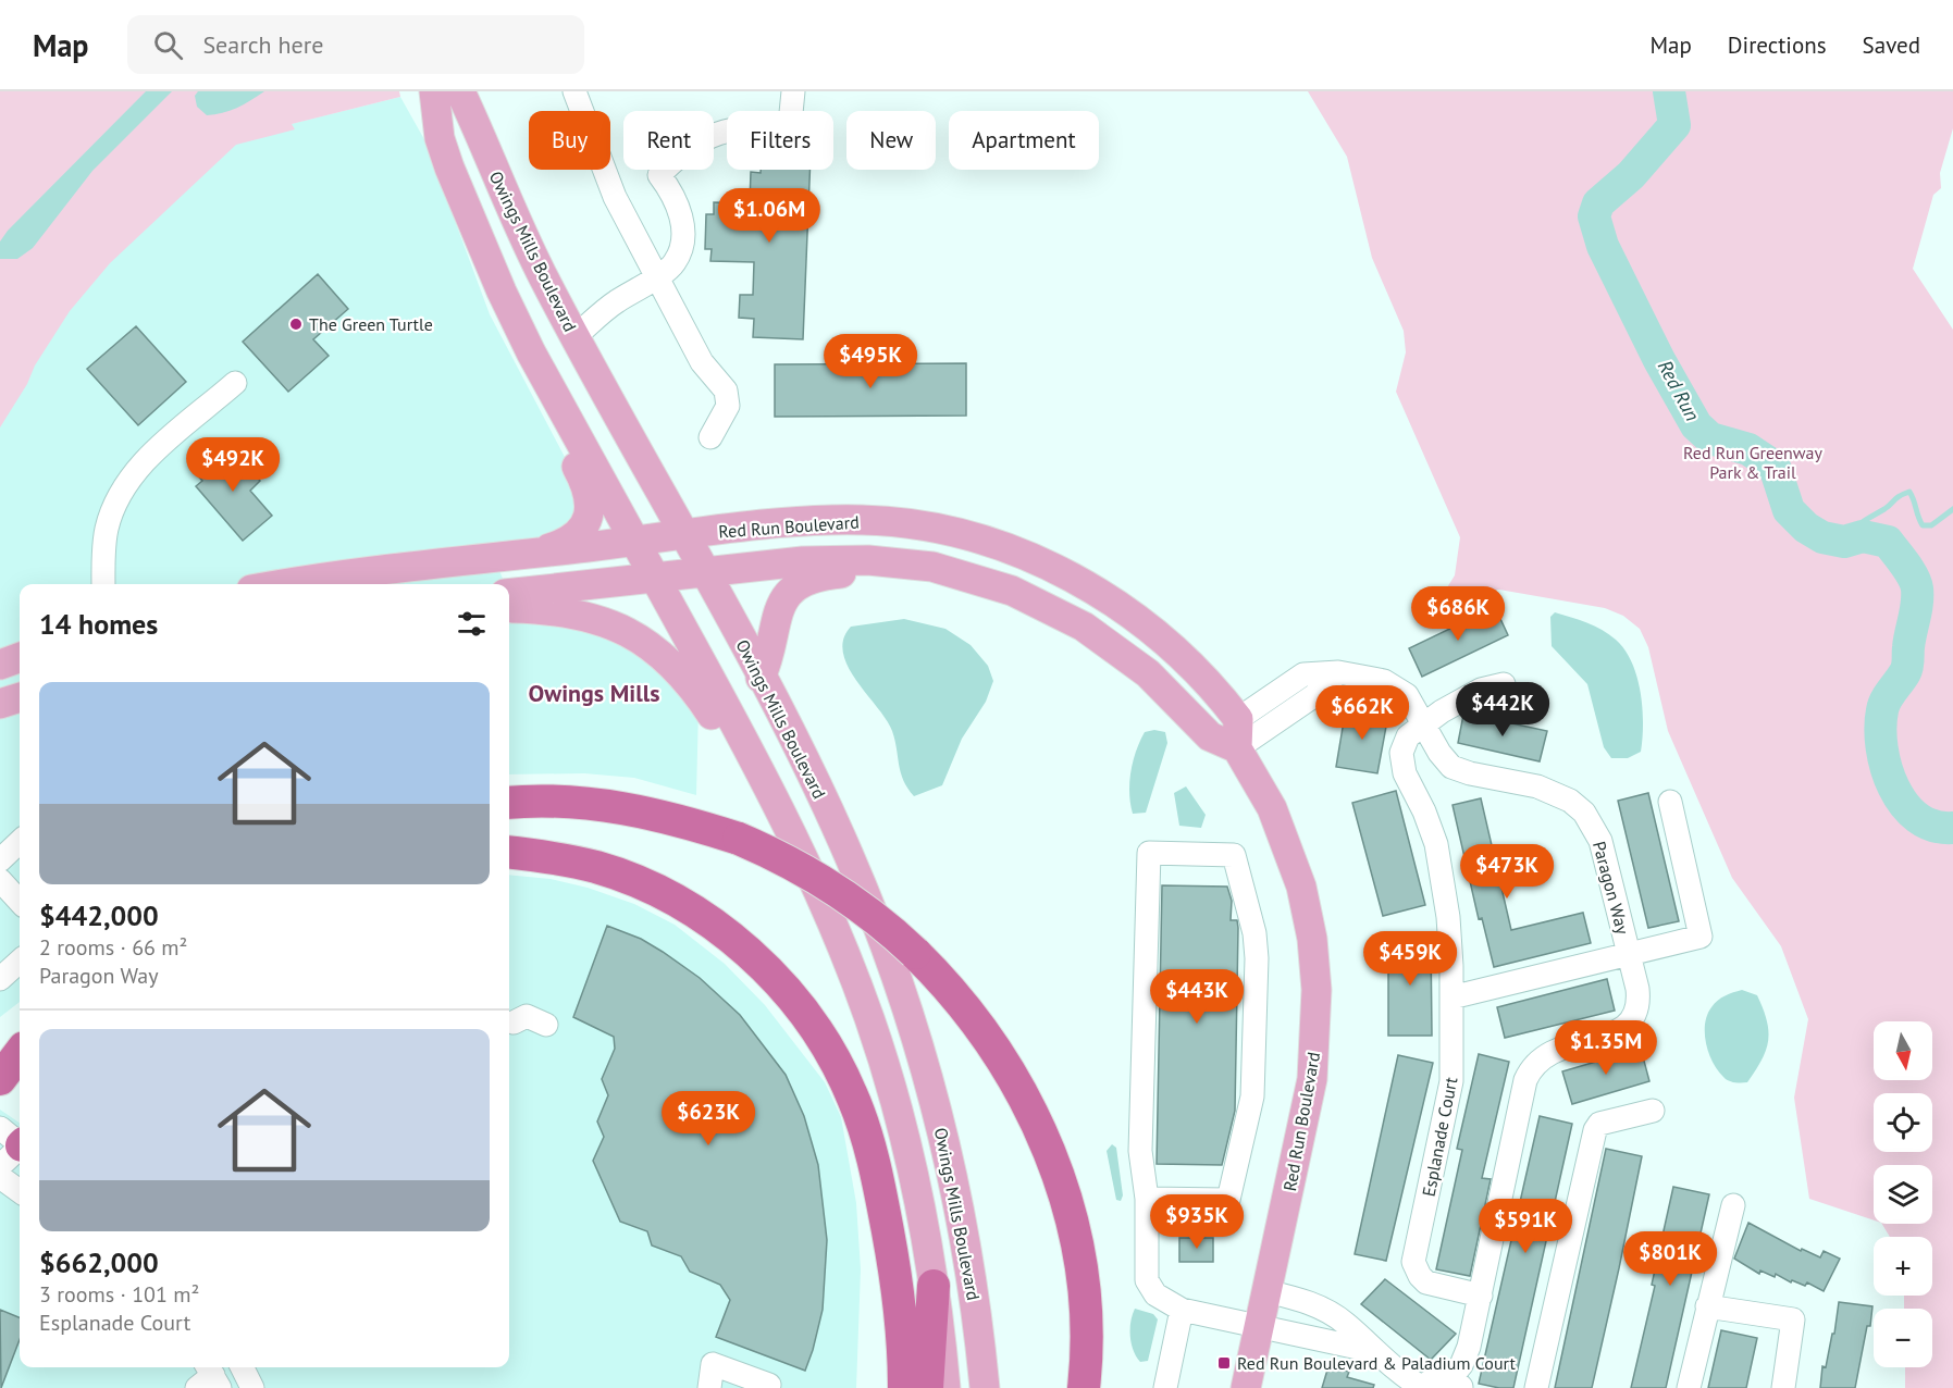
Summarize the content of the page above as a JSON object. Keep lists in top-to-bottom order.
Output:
{
  "streets": {
    "main road": ["Owings Mills Boulevard", "Red Run Boulevard"],
    "street": ["Paragon Way", "Esplanade Court"]
  },
  "crossings": [
    ["Owings Mills Boulevard", "Red Run Boulevard"],
    ["Paragon Way", "Esplanade Court"]
  ],
  "districts": ["Owings Mills"],
  "water": ["Red Run"],
  "parks": ["Red Run Greenway Park & Trail"],
  "places": {
    "other": ["The Green Turtle"],
    "transit": ["Red Run Boulevard & Paladium Court"]
  },
  "north": "bottom",
  "page": {
    "header": "Map",
    "search": "Search here",
    "nav": ["Map", "Directions", "Saved"],
    "chip": [
      "Buy",
      "Rent",
      "Filters",
      "New",
      "Apartment"
    ],
    "price": [
      "$1.06M",
      "$495K",
      "$492K",
      "$686K",
      "$442K",
      "$662K",
      "$473K",
      "$459K",
      "$443K",
      "$1.35M",
      "$623K",
      "$935K",
      "$591K",
      "$801K"
    ],
    "heading": "14 homes",
    "list": [
      {
        "name": "$442,000",
        "note": "2 rooms · 66 m² · Paragon Way"
      },
      {
        "name": "$662,000",
        "note": "3 rooms · 101 m² · Esplanade Court"
      }
    ],
    "map_buttons": ["+", "−"]
  }
}
